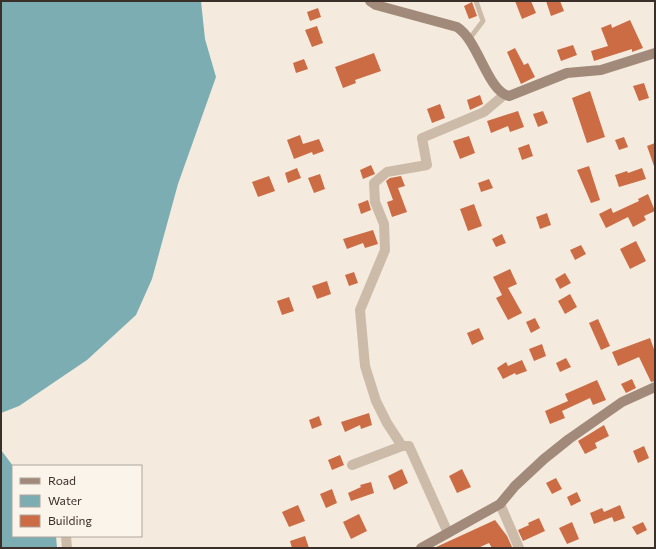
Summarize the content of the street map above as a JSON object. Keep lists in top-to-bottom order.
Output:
{
  "legend": ["Road", "Water", "Building"]
}
